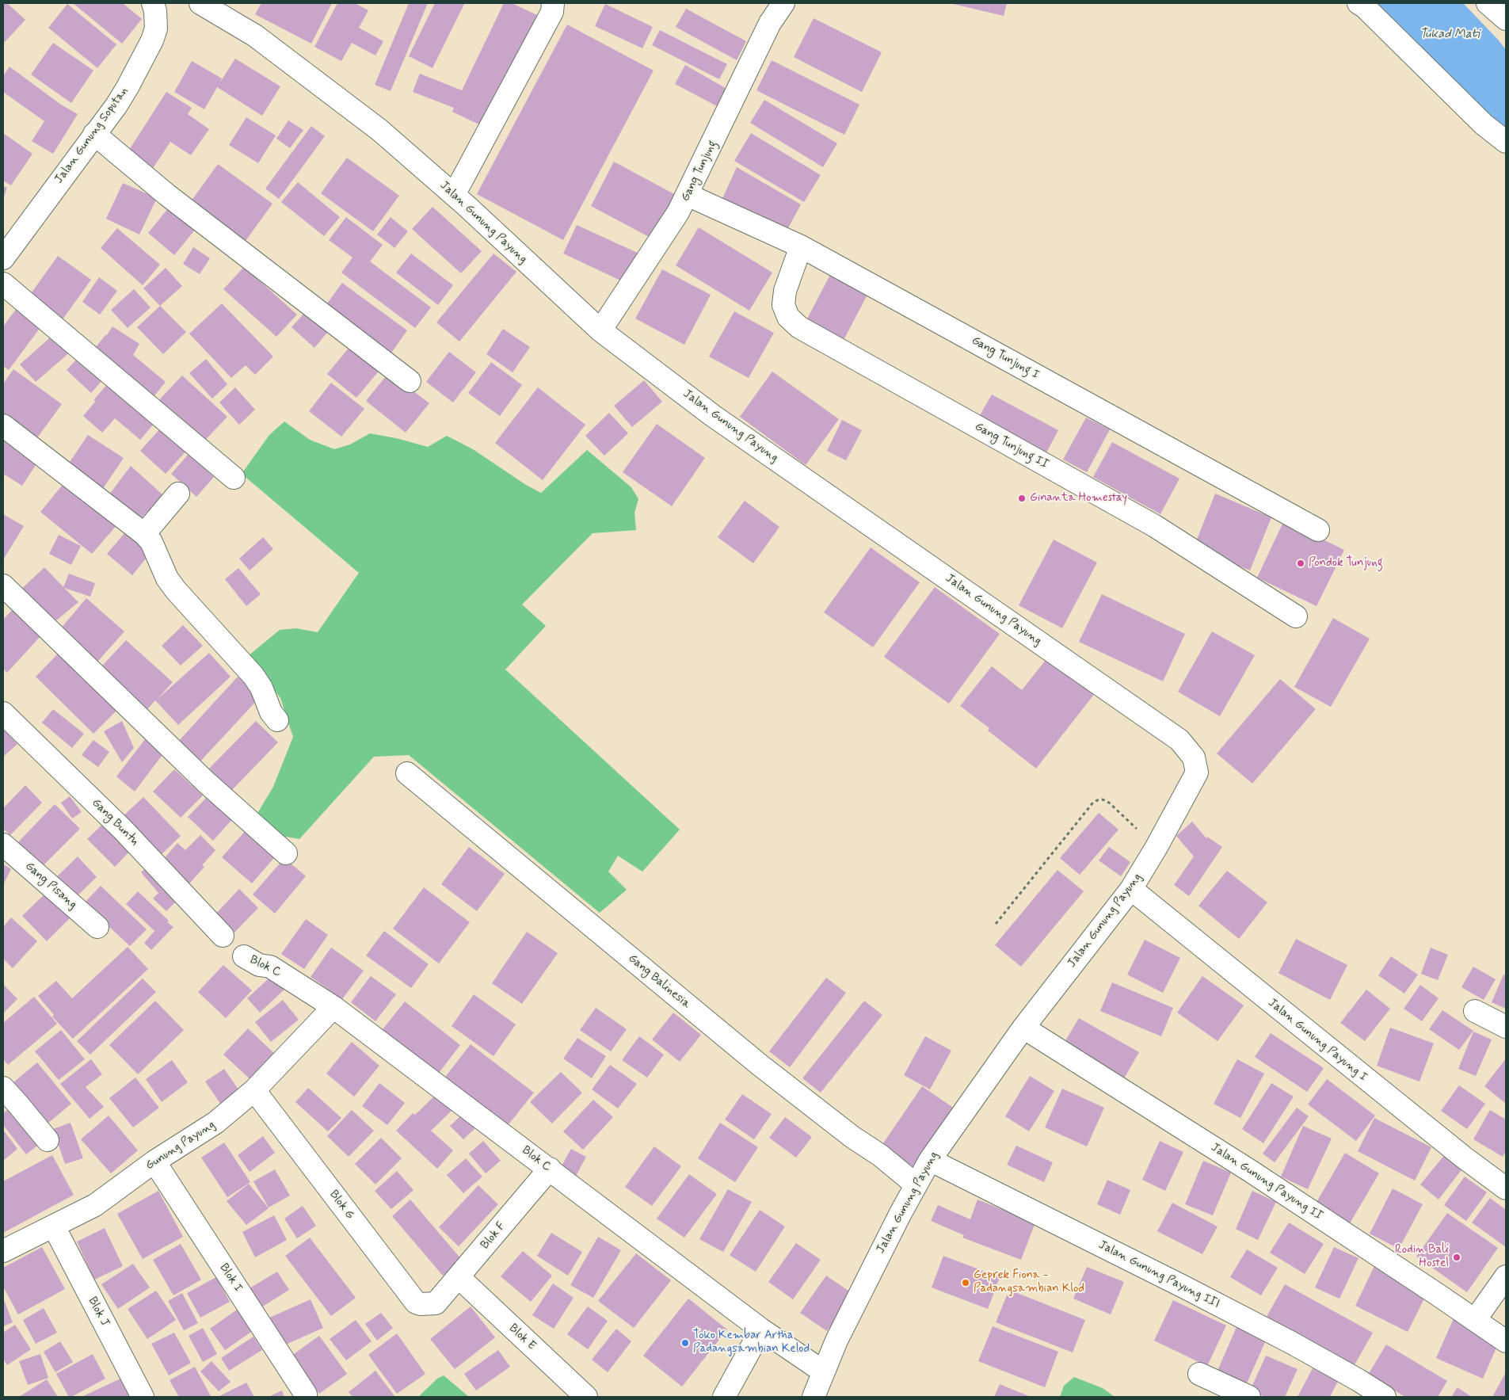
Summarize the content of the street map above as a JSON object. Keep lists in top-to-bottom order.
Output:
{
  "streets": {
    "street": [
      "Jalan Gunung Soputan",
      "Gang Tunjung",
      "Jalan Gunung Payung",
      "Gang Tunjung I",
      "Gang Tunjung II",
      "Gang Buntu",
      "Gang Pisang",
      "Blok C",
      "Gang Balinesia",
      "Jalan Gunung Payung I",
      "Gunung Payung",
      "Jalan Gunung Payung II",
      "Blok G",
      "Blok F",
      "Jalan Gunung Payung III",
      "Blok I",
      "Blok J",
      "Blok E"
    ]
  },
  "crossings": [
    ["Gang Tunjung", "Jalan Gunung Payung"],
    ["Gang Tunjung", "Gang Tunjung I"],
    ["Jalan Gunung Payung", "Blok C"],
    ["Jalan Gunung Payung", "Gang Balinesia"],
    ["Jalan Gunung Payung", "Jalan Gunung Payung I"],
    ["Jalan Gunung Payung", "Jalan Gunung Payung II"],
    ["Jalan Gunung Payung", "Jalan Gunung Payung III"],
    ["Gang Tunjung I", "Gang Tunjung II"],
    ["Blok C", "Gunung Payung"],
    ["Blok C", "Blok F"],
    ["Gunung Payung", "Blok G"],
    ["Gunung Payung", "Blok I"],
    ["Gunung Payung", "Blok J"],
    ["Blok G", "Blok F"],
    ["Blok F", "Blok E"]
  ],
  "water": ["Tukad Mati"],
  "places": [
    "Ginanta Homestay",
    "Pondok Tunjung",
    "Rodin Bali Hostel",
    "Geprek Fiona - Padangsambian Klod",
    "Toko Kembar Artha Padangsambian Kelod"
  ]
}
